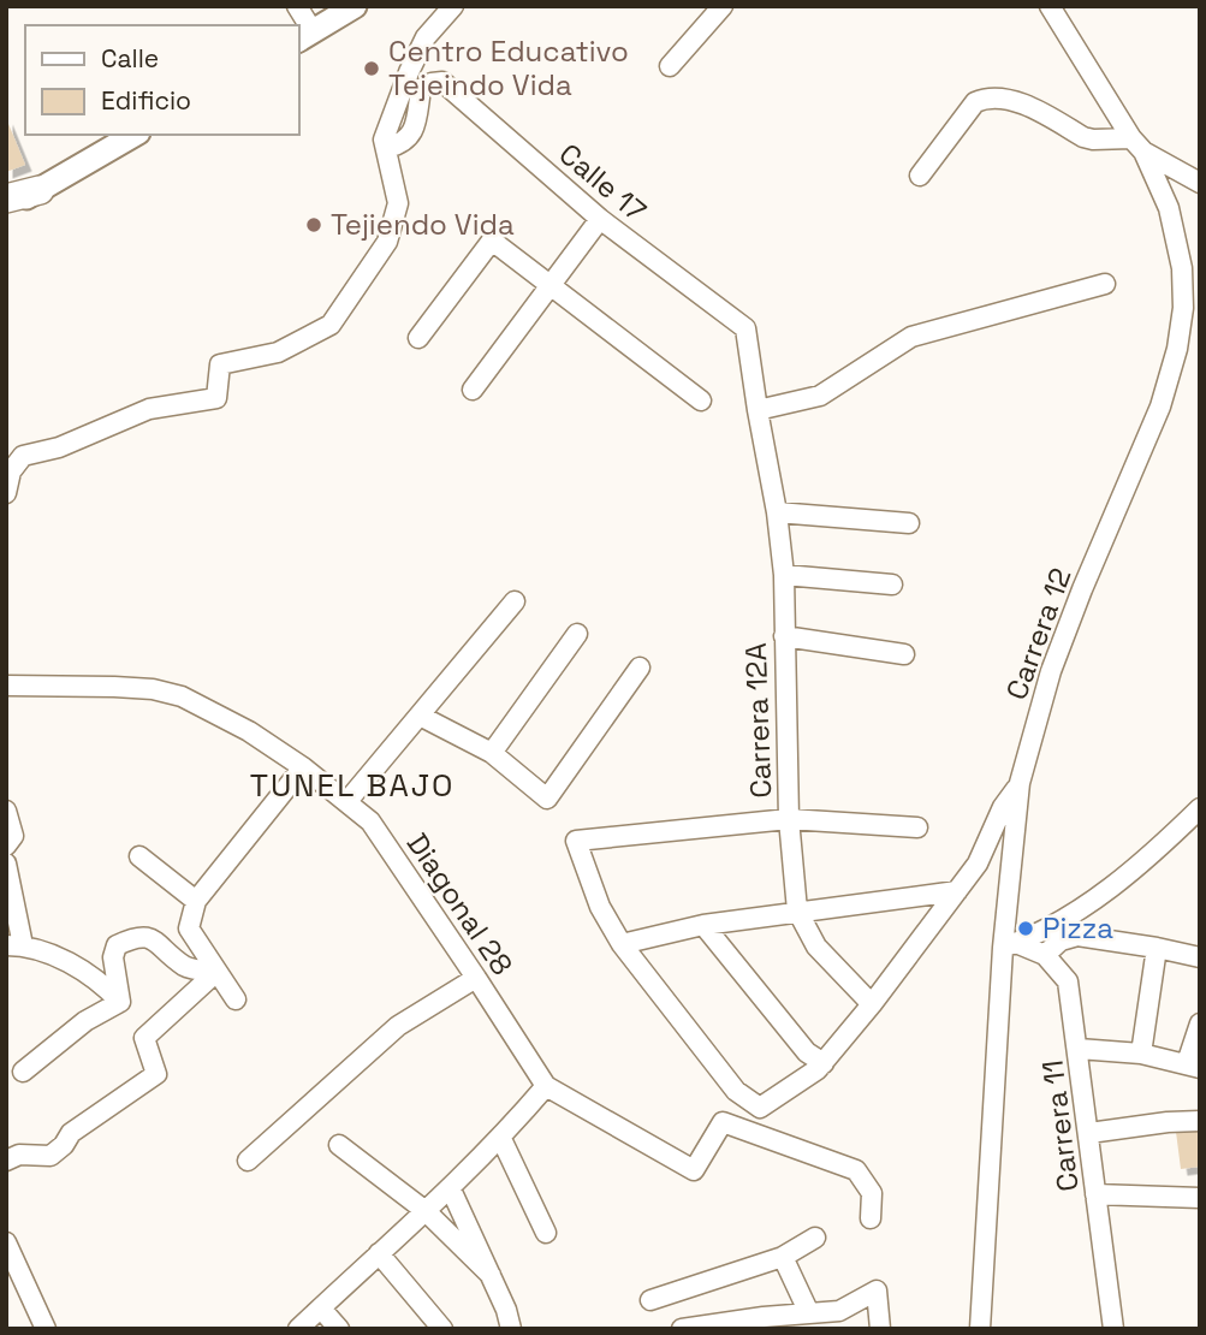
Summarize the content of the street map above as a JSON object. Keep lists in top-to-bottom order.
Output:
{
  "streets": {
    "street": [
      "Calle 17",
      "Carrera 12",
      "Carrera 12A",
      "Diagonal 28",
      "Carrera 11"
    ]
  },
  "crossings": [
    ["Calle 17", "Carrera 12A"]
  ],
  "districts": ["TUNEL BAJO"],
  "places": ["Centro Educativo Tejeindo Vida", "Tejiendo Vida", "Pizza"],
  "legend": ["Calle", "Edificio"]
}
